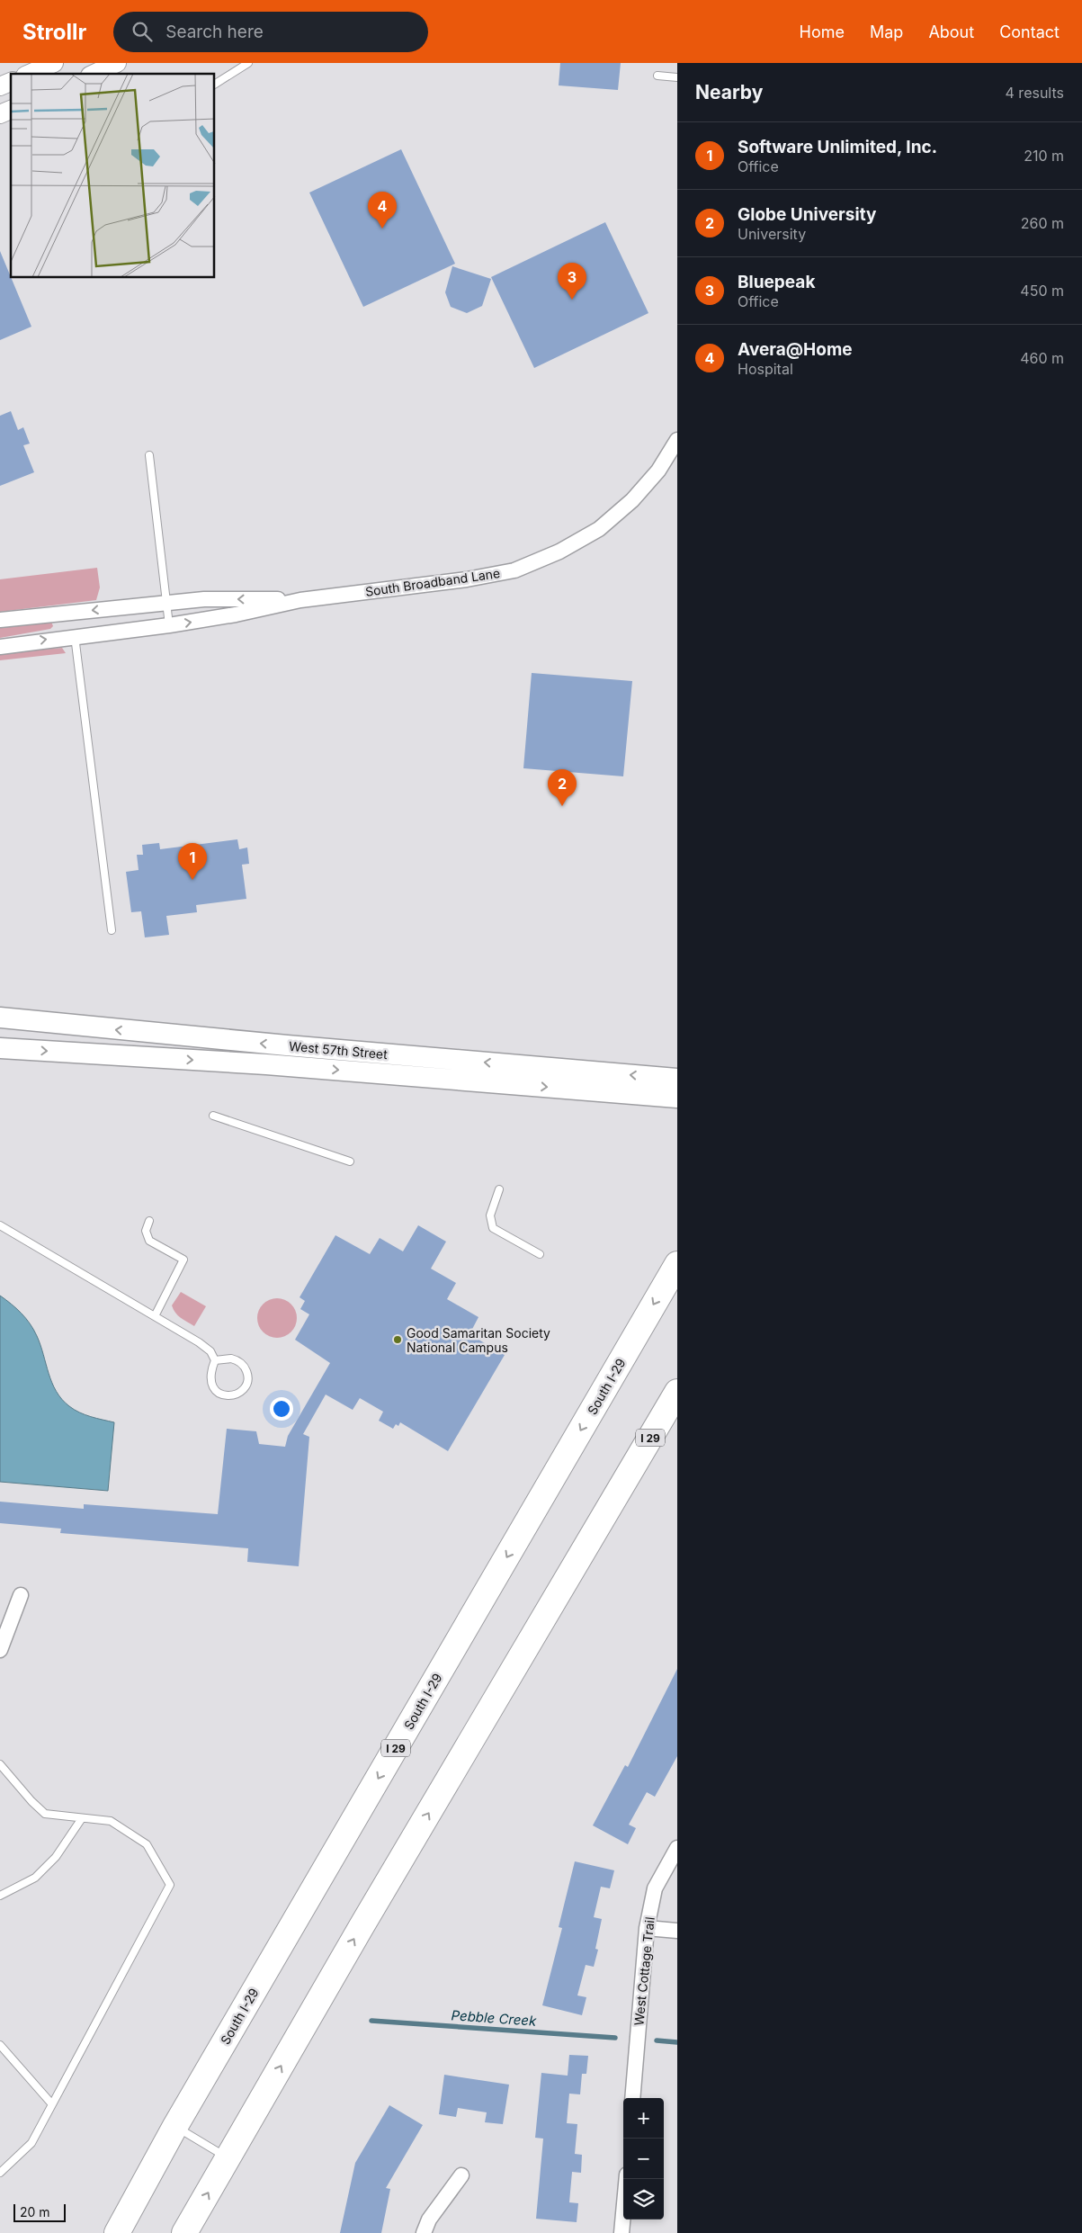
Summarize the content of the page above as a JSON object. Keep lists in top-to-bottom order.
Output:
{
  "streets": {
    "highway": ["South I-29", "I 29"],
    "main road": ["West 57th Street"],
    "street": ["South Broadband Lane", "West Cottage Trail"]
  },
  "water": ["Pebble Creek"],
  "places": ["Good Samaritan Society National Campus"],
  "scale_bar": "20 m",
  "page": {
    "header": "Strollr",
    "search": "Search here",
    "nav": [
      "Home",
      "Map",
      "About",
      "Contact"
    ],
    "heading": ["Nearby", "4 results"],
    "list": [
      {
        "mark": "1",
        "name": "Software Unlimited, Inc.",
        "note": "Office",
        "value": "210 m"
      },
      {
        "mark": "2",
        "name": "Globe University",
        "note": "University",
        "value": "260 m"
      },
      {
        "mark": "3",
        "name": "Bluepeak",
        "note": "Office",
        "value": "450 m"
      },
      {
        "mark": "4",
        "name": "Avera@Home",
        "note": "Hospital",
        "value": "460 m"
      }
    ],
    "pins": [
      "4",
      "3",
      "2",
      "1"
    ],
    "map_buttons": ["+", "−"],
    "scale": "20 m"
  }
}
